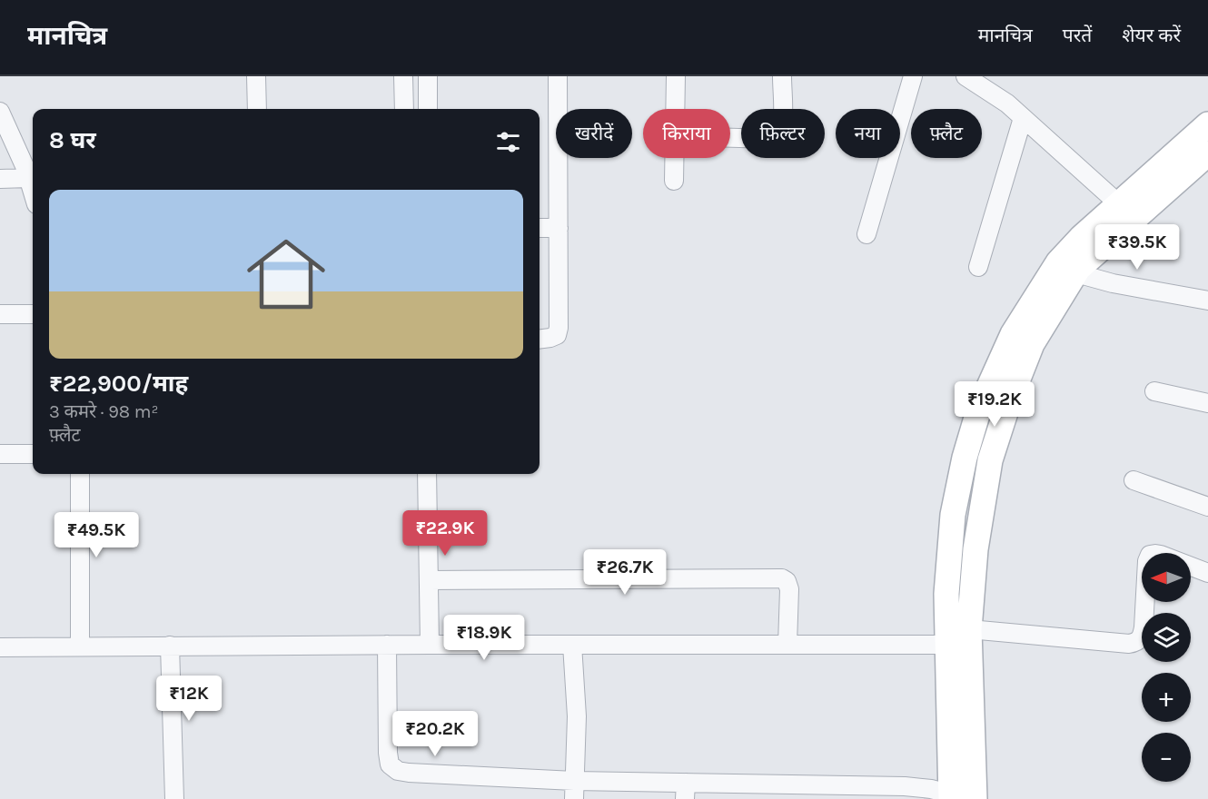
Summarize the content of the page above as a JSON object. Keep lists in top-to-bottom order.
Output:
{
  "north": "left",
  "page": {
    "header": "मानचित्र",
    "nav": ["मानचित्र", "परतें", "शेयर करें"],
    "chip": [
      "खरीदें",
      "किराया",
      "फ़िल्टर",
      "नया",
      "फ़्लैट"
    ],
    "heading": "8 घर",
    "list": [
      {
        "name": "₹22,900/माह",
        "note": "3 कमरे · 98 m² · फ़्लैट"
      }
    ],
    "price": [
      "₹39.5K",
      "₹19.2K",
      "₹22.9K",
      "₹49.5K",
      "₹26.7K",
      "₹18.9K",
      "₹12K",
      "₹20.2K"
    ],
    "map_buttons": ["+", "−"]
  }
}
